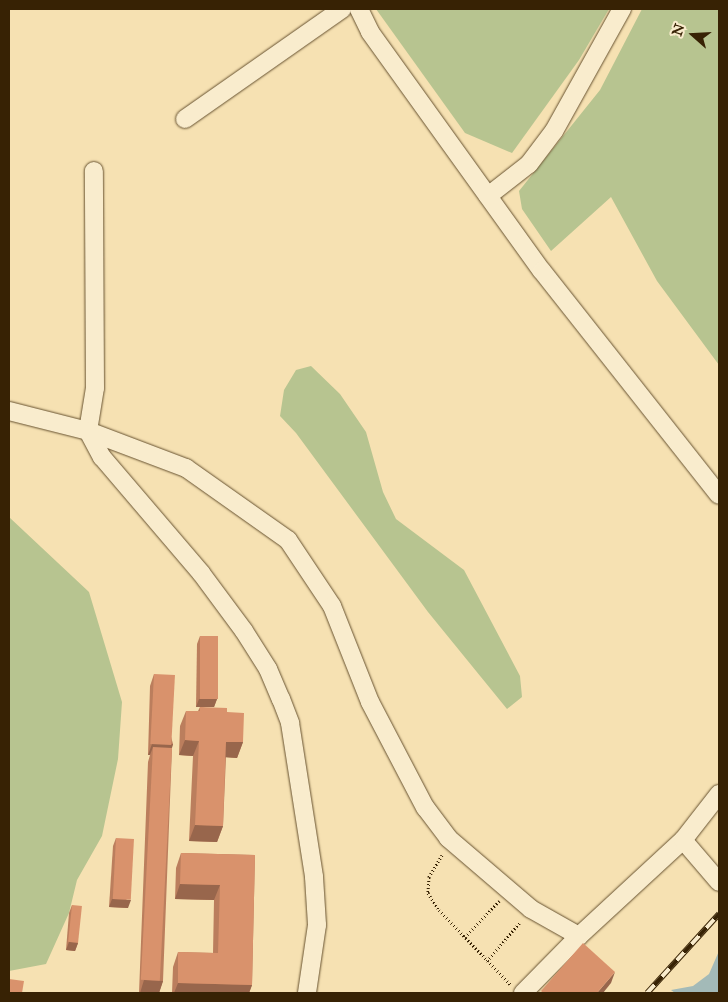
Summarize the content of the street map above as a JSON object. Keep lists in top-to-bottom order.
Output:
{
  "north": "left"
}
